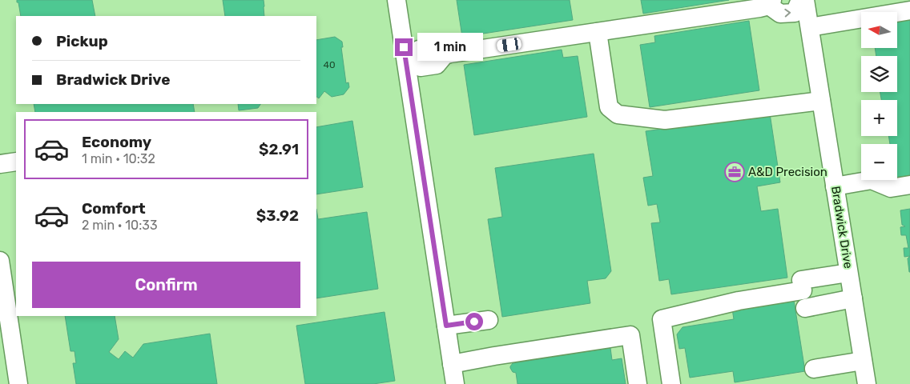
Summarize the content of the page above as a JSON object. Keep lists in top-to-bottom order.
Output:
{
  "streets": {
    "street": ["Bradwick Drive"]
  },
  "places": {
    "office": ["A&D Precision"]
  },
  "house_numbers": ["40"],
  "north": "left",
  "page": {
    "map_buttons": ["+", "−"],
    "banner": ["Pickup", "Bradwick Drive"],
    "bubble": "1 min",
    "list": [
      {
        "name": "Economy",
        "note": "1 min · 10:32",
        "value": "$2.91"
      },
      {
        "name": "Comfort",
        "note": "2 min · 10:33",
        "value": "$3.92"
      }
    ],
    "buttons": "Confirm"
  }
}
